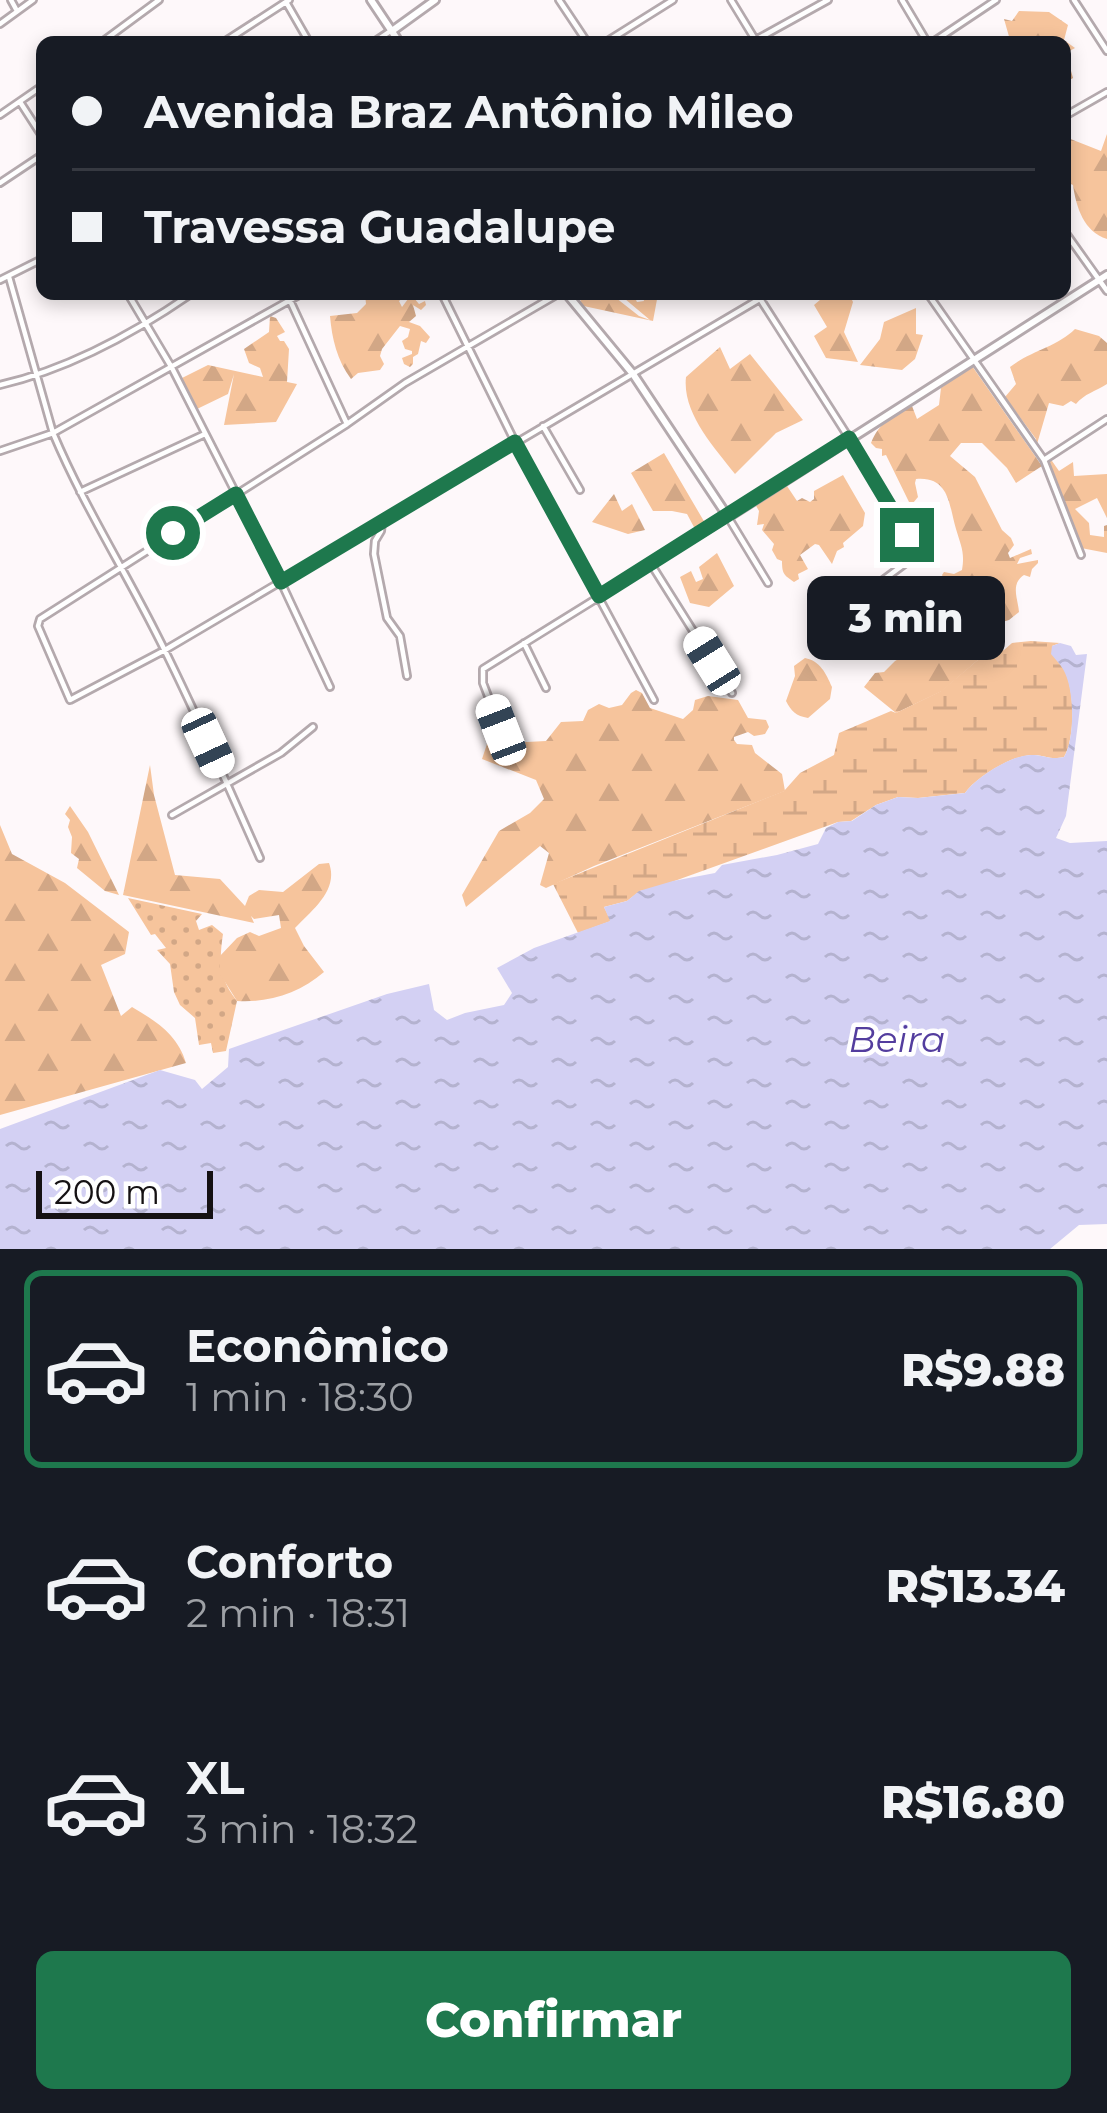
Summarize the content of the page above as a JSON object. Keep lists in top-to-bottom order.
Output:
{
  "water": ["Beira"],
  "scale_bar": "200 m",
  "page": {
    "banner": ["Avenida Braz Antônio Mileo", "Travessa Guadalupe"],
    "bubble": "3 min",
    "scale": "200 m",
    "list": [
      {
        "name": "Econômico",
        "note": "1 min · 18:30",
        "value": "R$9.88"
      },
      {
        "name": "Conforto",
        "note": "2 min · 18:31",
        "value": "R$13.34"
      },
      {
        "name": "XL",
        "note": "3 min · 18:32",
        "value": "R$16.80"
      }
    ],
    "buttons": "Confirmar"
  }
}
